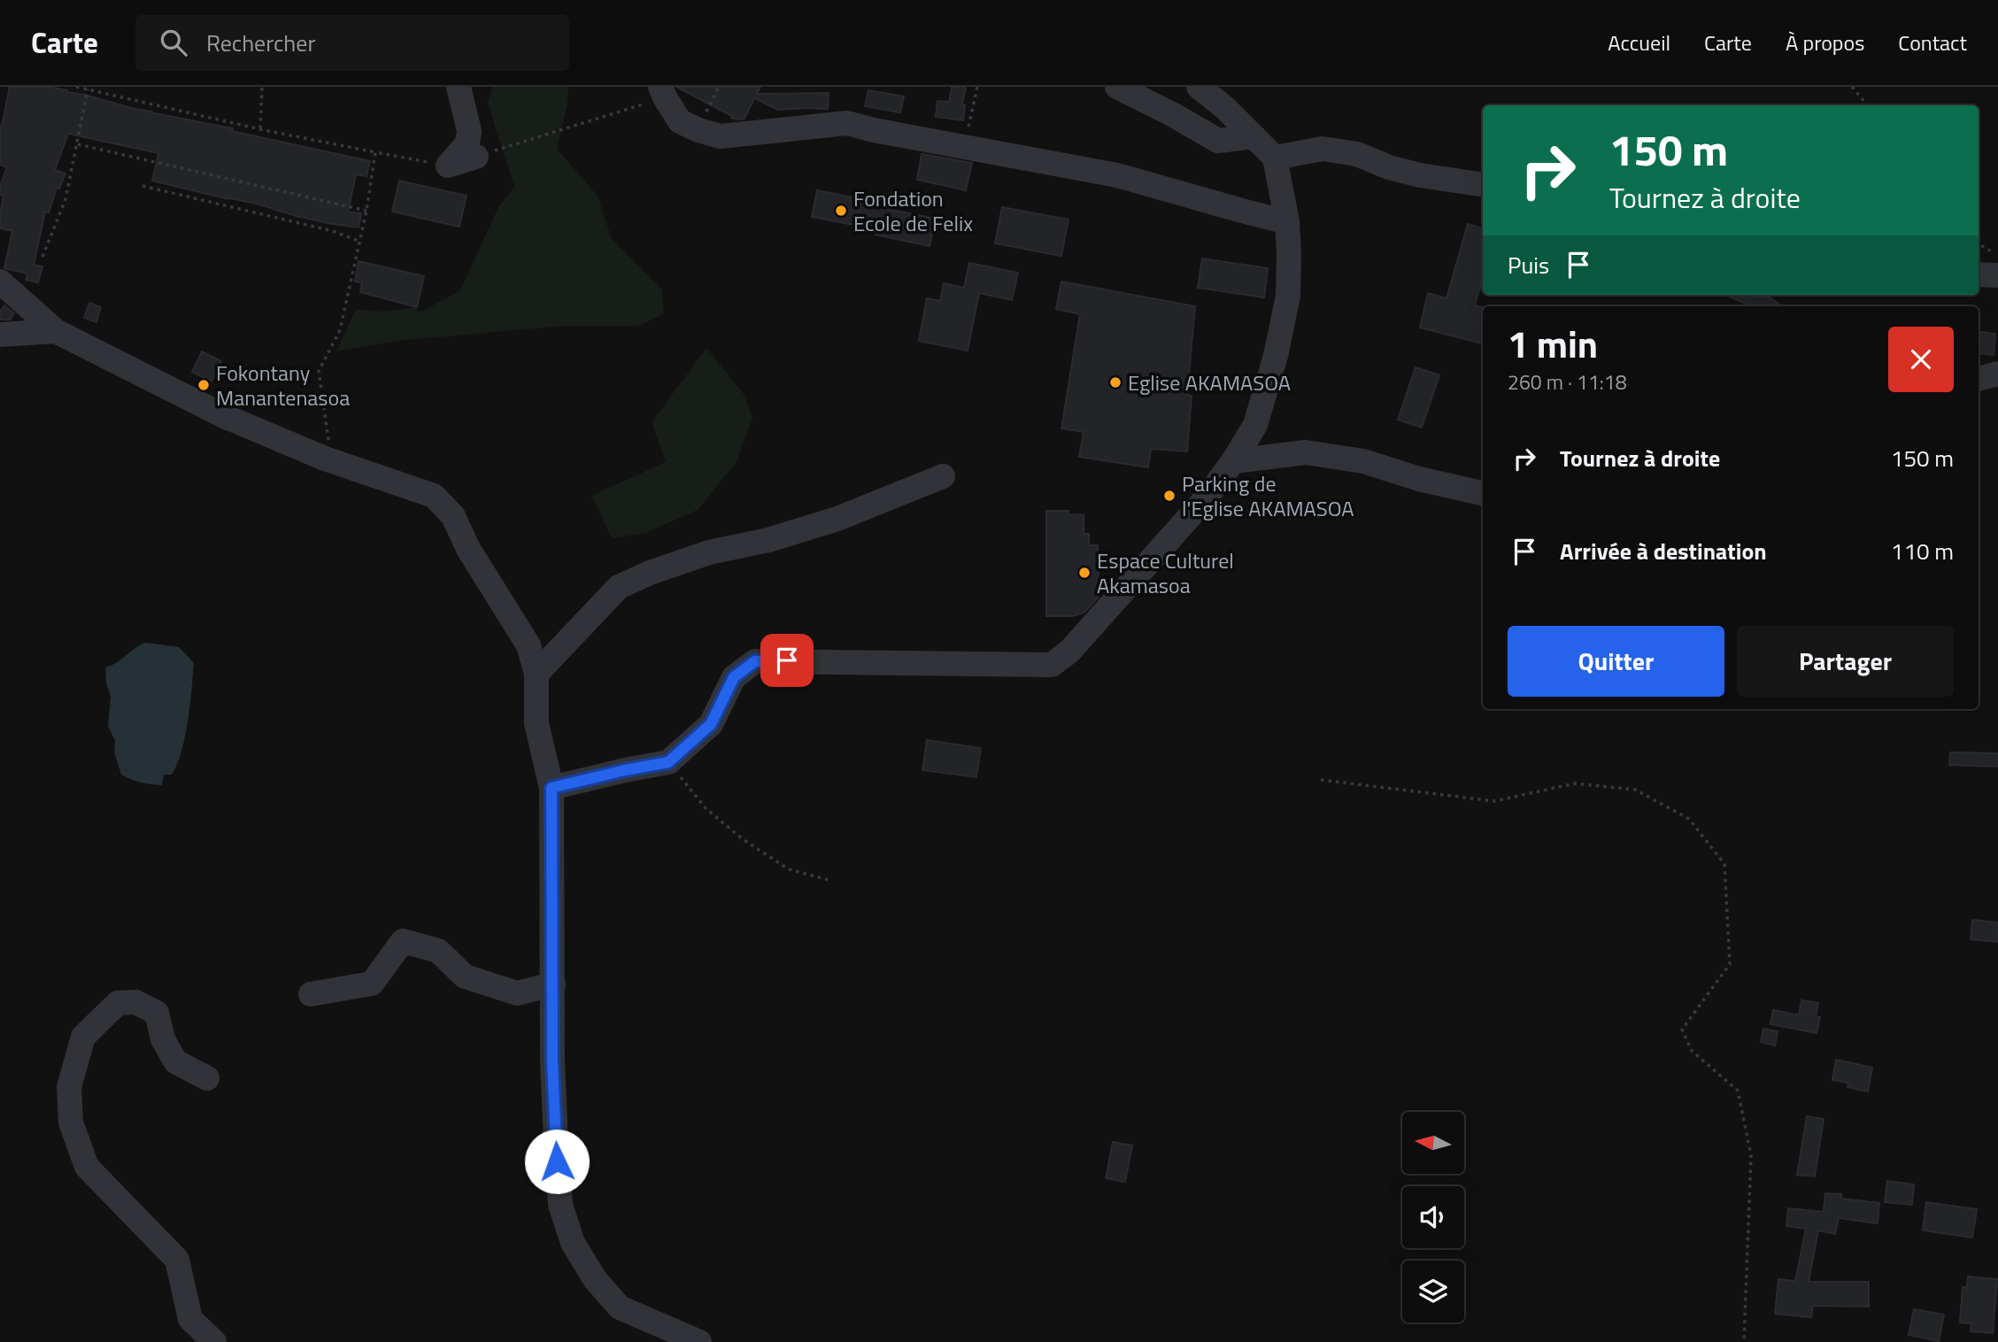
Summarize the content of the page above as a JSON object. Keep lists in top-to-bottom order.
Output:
{
  "places": [
    "Fondation Ecole de Felix",
    "Eglise AKAMASOA",
    "Fokontany Manantenasoa",
    "Parking de l'Eglise AKAMASOA",
    "Espace Culturel Akamasoa"
  ],
  "north": "left",
  "page": {
    "header": "Carte",
    "search": "Rechercher",
    "nav": [
      "Accueil",
      "Carte",
      "À propos",
      "Contact"
    ],
    "turn": ["150 m", "Tournez à droite"],
    "then": "Puis",
    "heading": ["1 min", "260 m · 11:18"],
    "list": [
      {
        "name": "Tournez à droite",
        "value": "150 m"
      },
      {
        "name": "Arrivée à destination",
        "value": "110 m"
      }
    ],
    "buttons": ["Quitter", "Partager"]
  }
}
